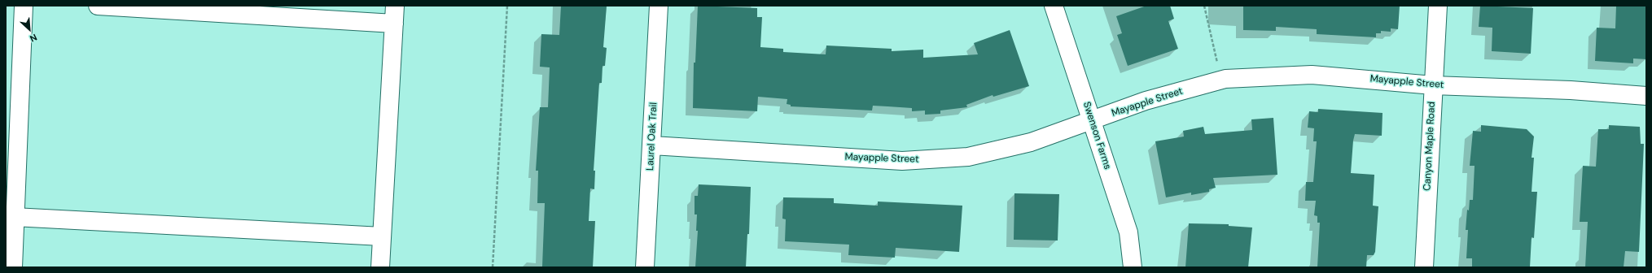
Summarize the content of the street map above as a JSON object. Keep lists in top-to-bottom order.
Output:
{
  "streets": {
    "street": [
      "Mayapple Street",
      "Swenson Farms",
      "Laurel Oak Trail",
      "Canyon Maple Road"
    ]
  },
  "crossings": [
    ["Mayapple Street", "Swenson Farms"],
    ["Mayapple Street", "Laurel Oak Trail"],
    ["Mayapple Street", "Canyon Maple Road"]
  ],
  "north": "bottom right"
}
